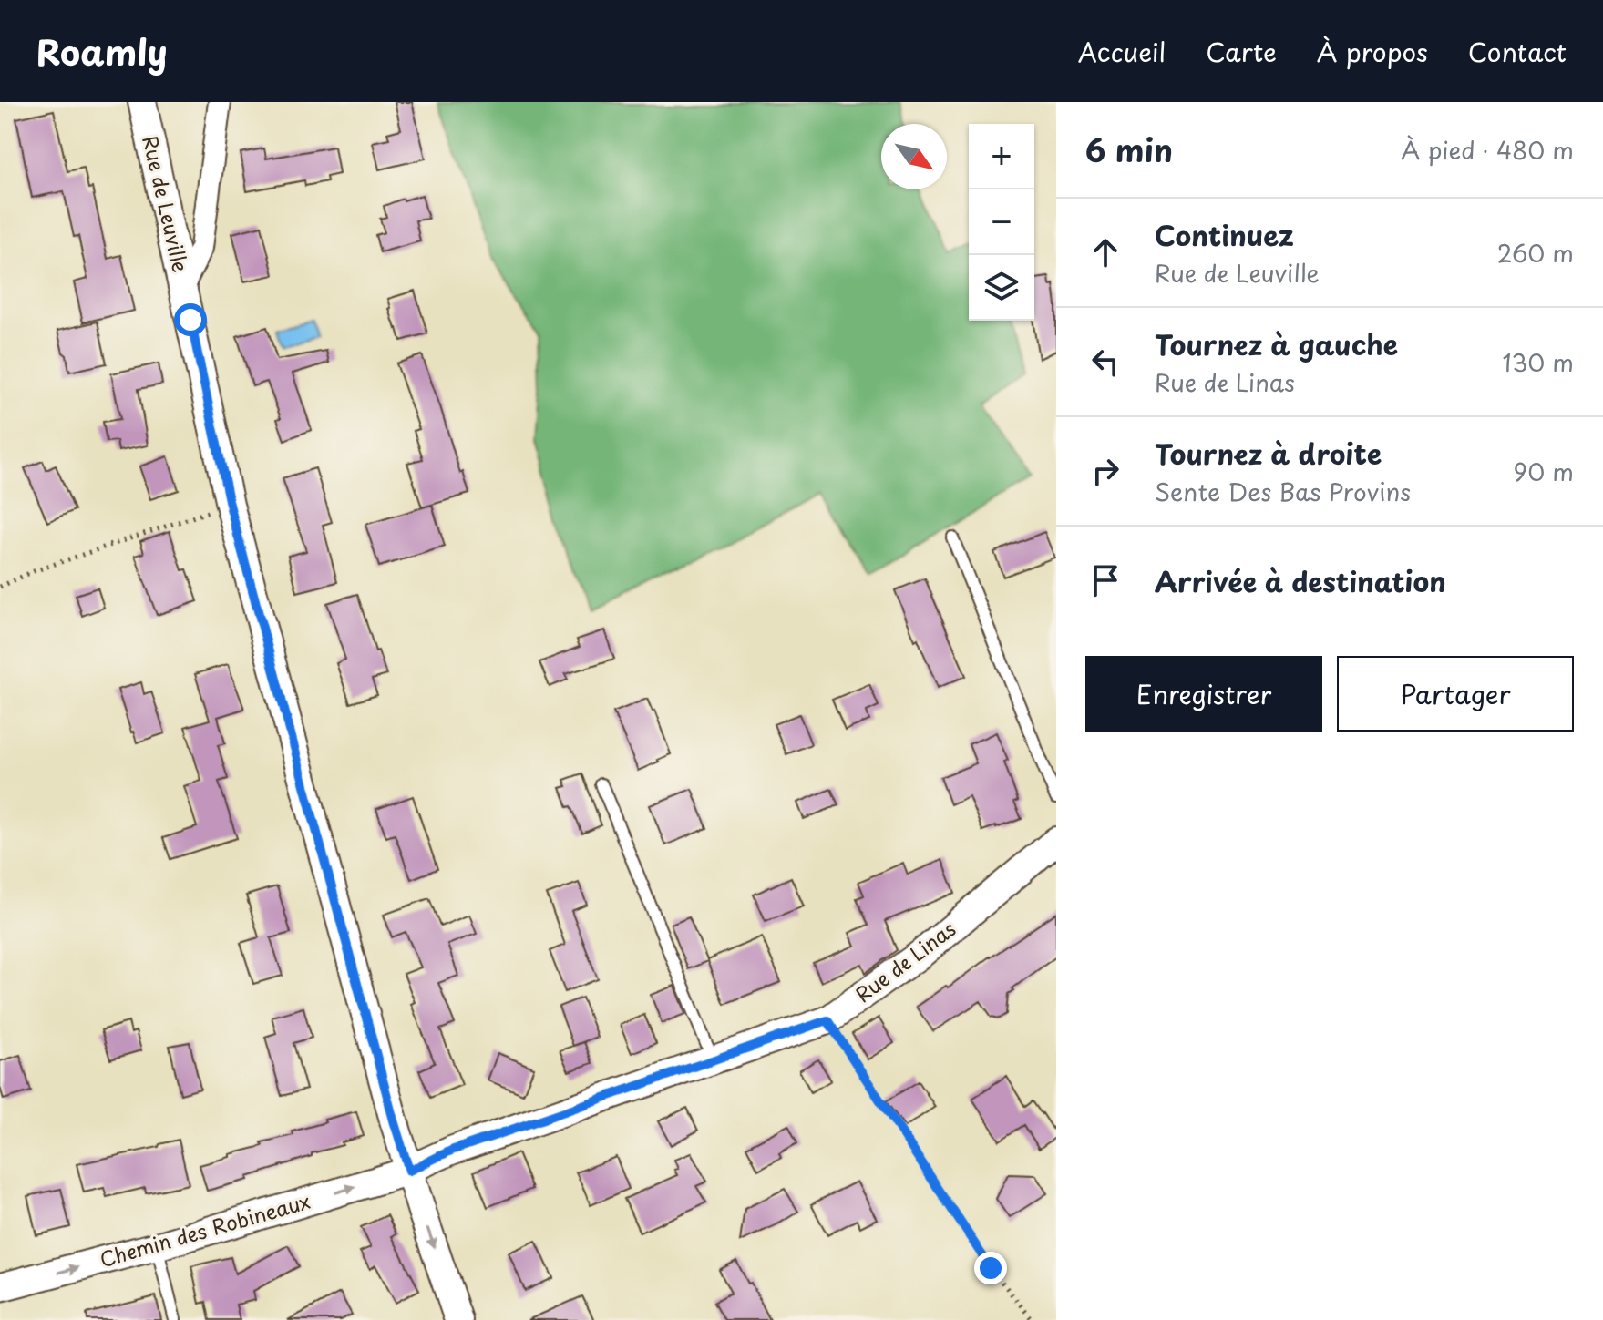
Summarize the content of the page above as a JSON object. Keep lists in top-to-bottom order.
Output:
{
  "streets": {
    "street": ["Rue de Leuville", "Rue de Linas", "Chemin des Robineaux"]
  },
  "crossings": [
    ["Rue de Leuville", "Rue de Linas"],
    ["Rue de Leuville", "Chemin des Robineaux"],
    ["Rue de Linas", "Chemin des Robineaux"]
  ],
  "one_way": ["Chemin des Robineaux"],
  "north": "bottom right",
  "page": {
    "header": "Roamly",
    "nav": [
      "Accueil",
      "Carte",
      "À propos",
      "Contact"
    ],
    "heading": ["6 min", "À pied · 480 m"],
    "map_buttons": ["+", "−"],
    "list": [
      ["Continuez", "Rue de Leuville", "260 m"],
      ["Tournez à gauche", "Rue de Linas", "130 m"],
      ["Tournez à droite", "Sente Des Bas Provins", "90 m"],
      "Arrivée à destination"
    ],
    "buttons": ["Enregistrer", "Partager"]
  }
}
